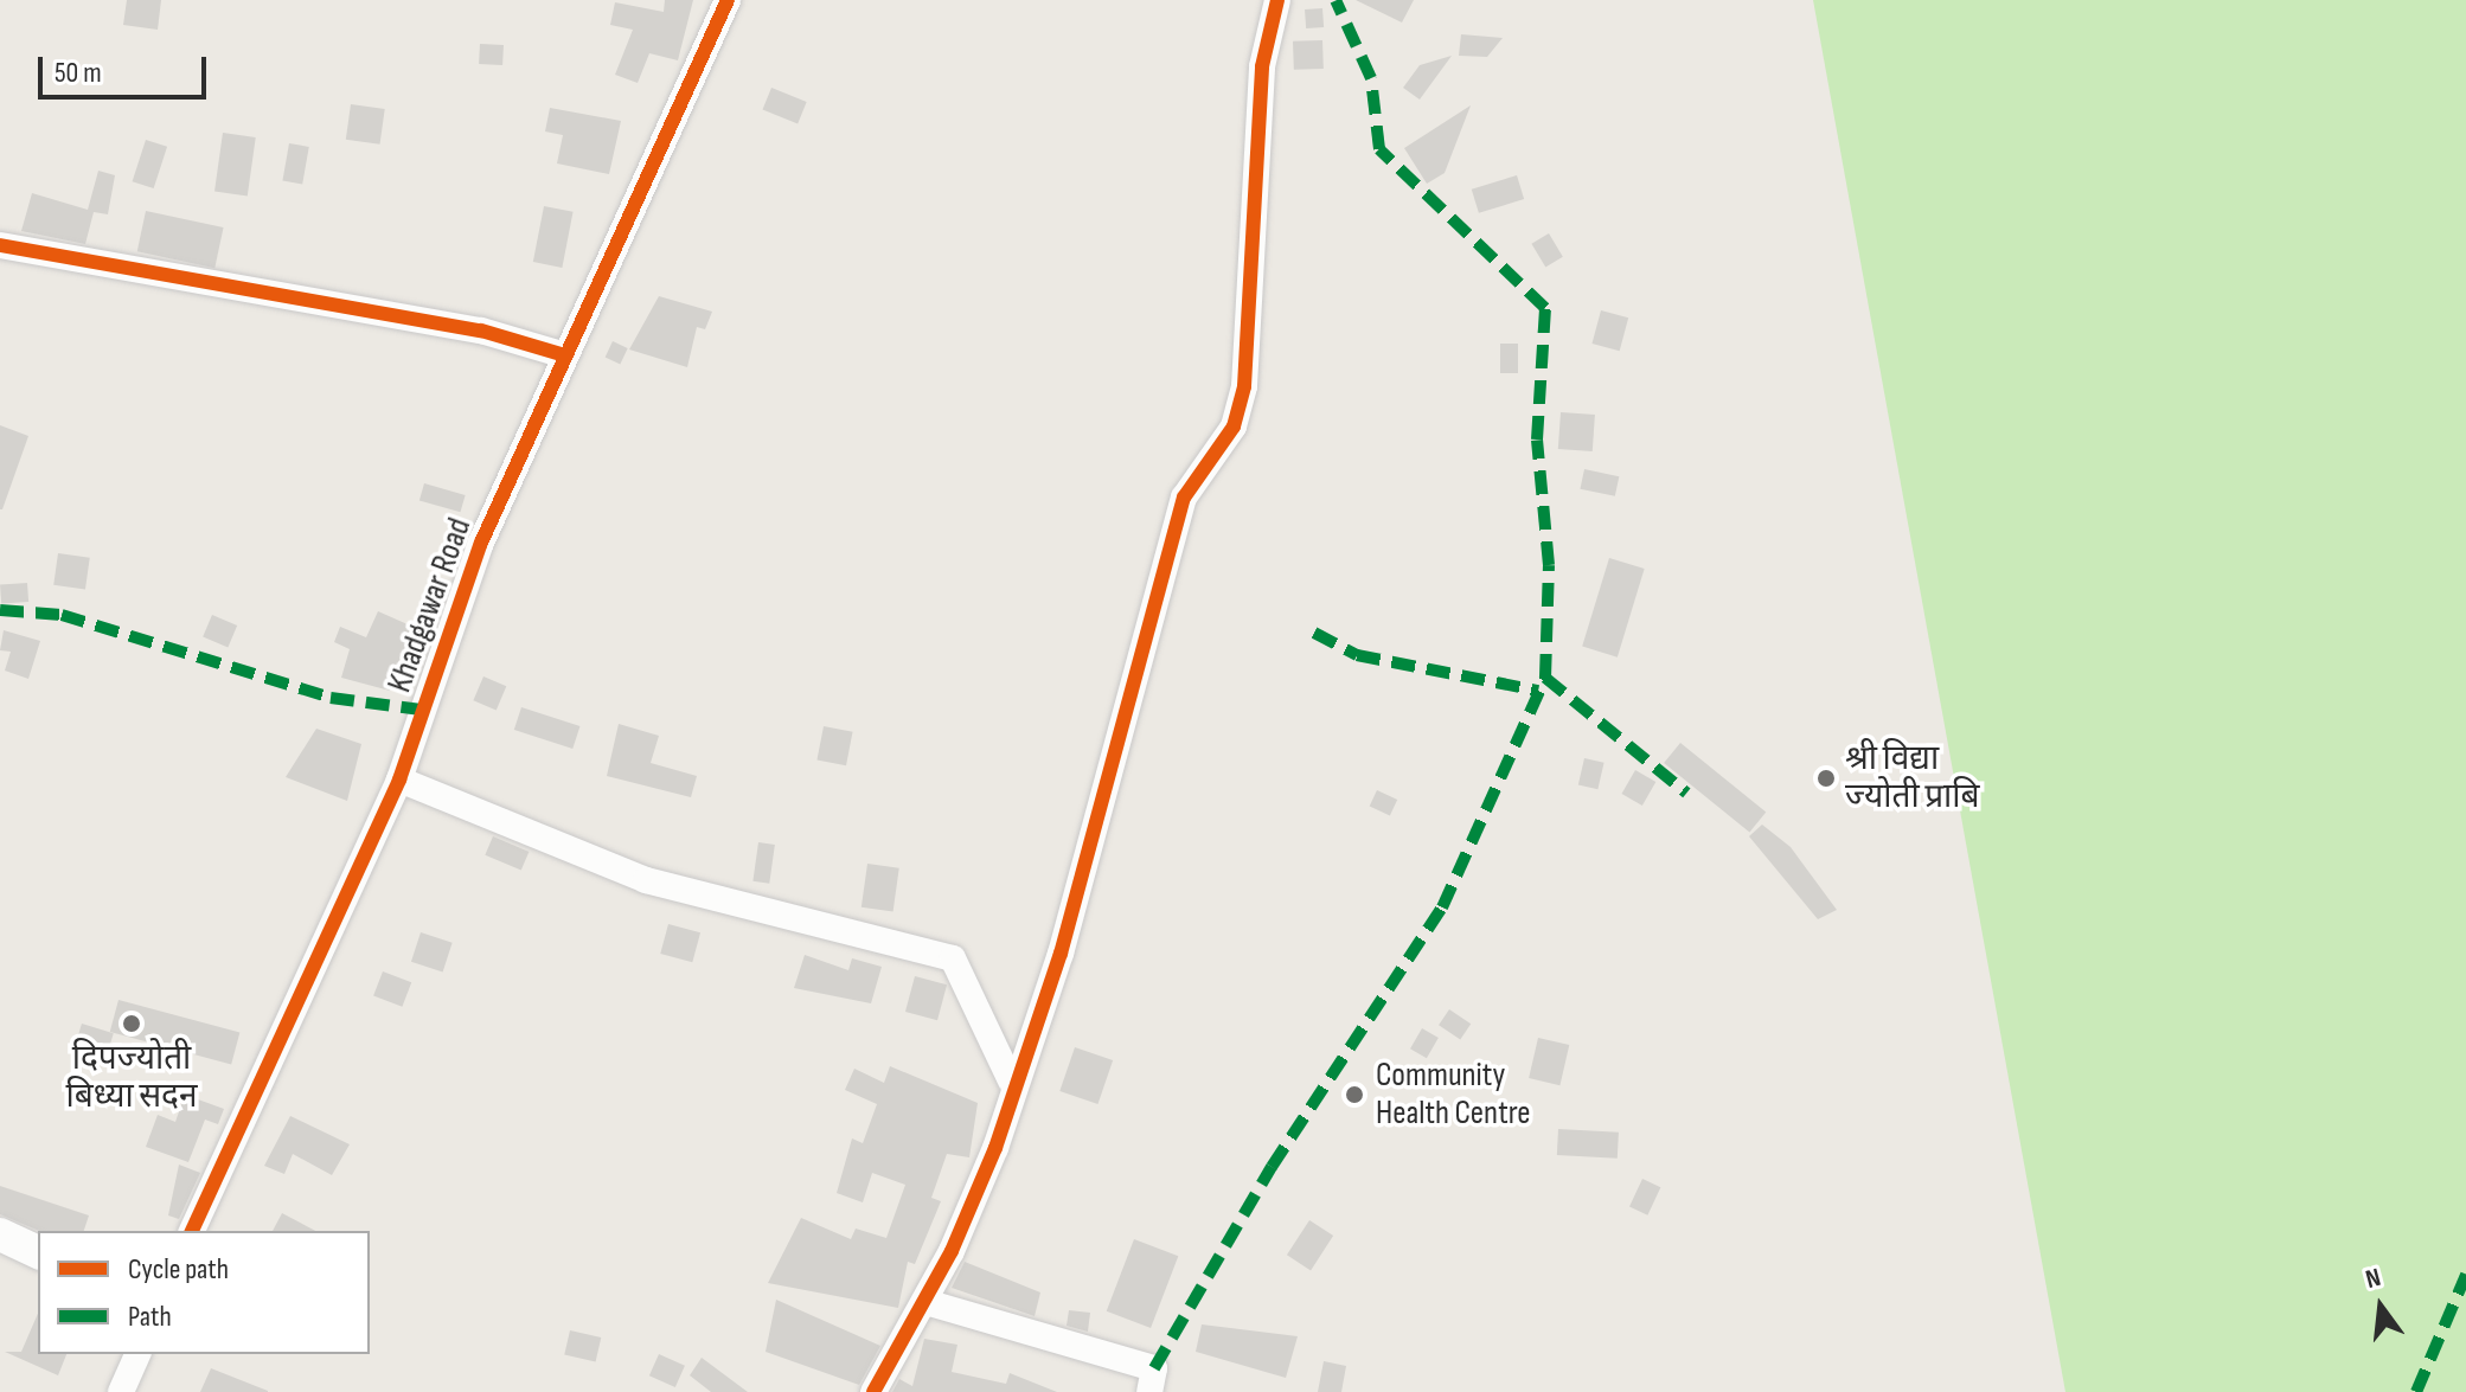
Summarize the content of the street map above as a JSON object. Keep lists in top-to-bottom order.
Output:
{
  "streets": {
    "street": ["Khadgawar Road"]
  },
  "places": ["श्री विद्या ज्योती प्राबि", "दिपज्योती बिध्या सदन", "Community Health Centre"],
  "legend": ["Cycle path", "Path"],
  "scale_bar": "50 m",
  "north": "top"
}
